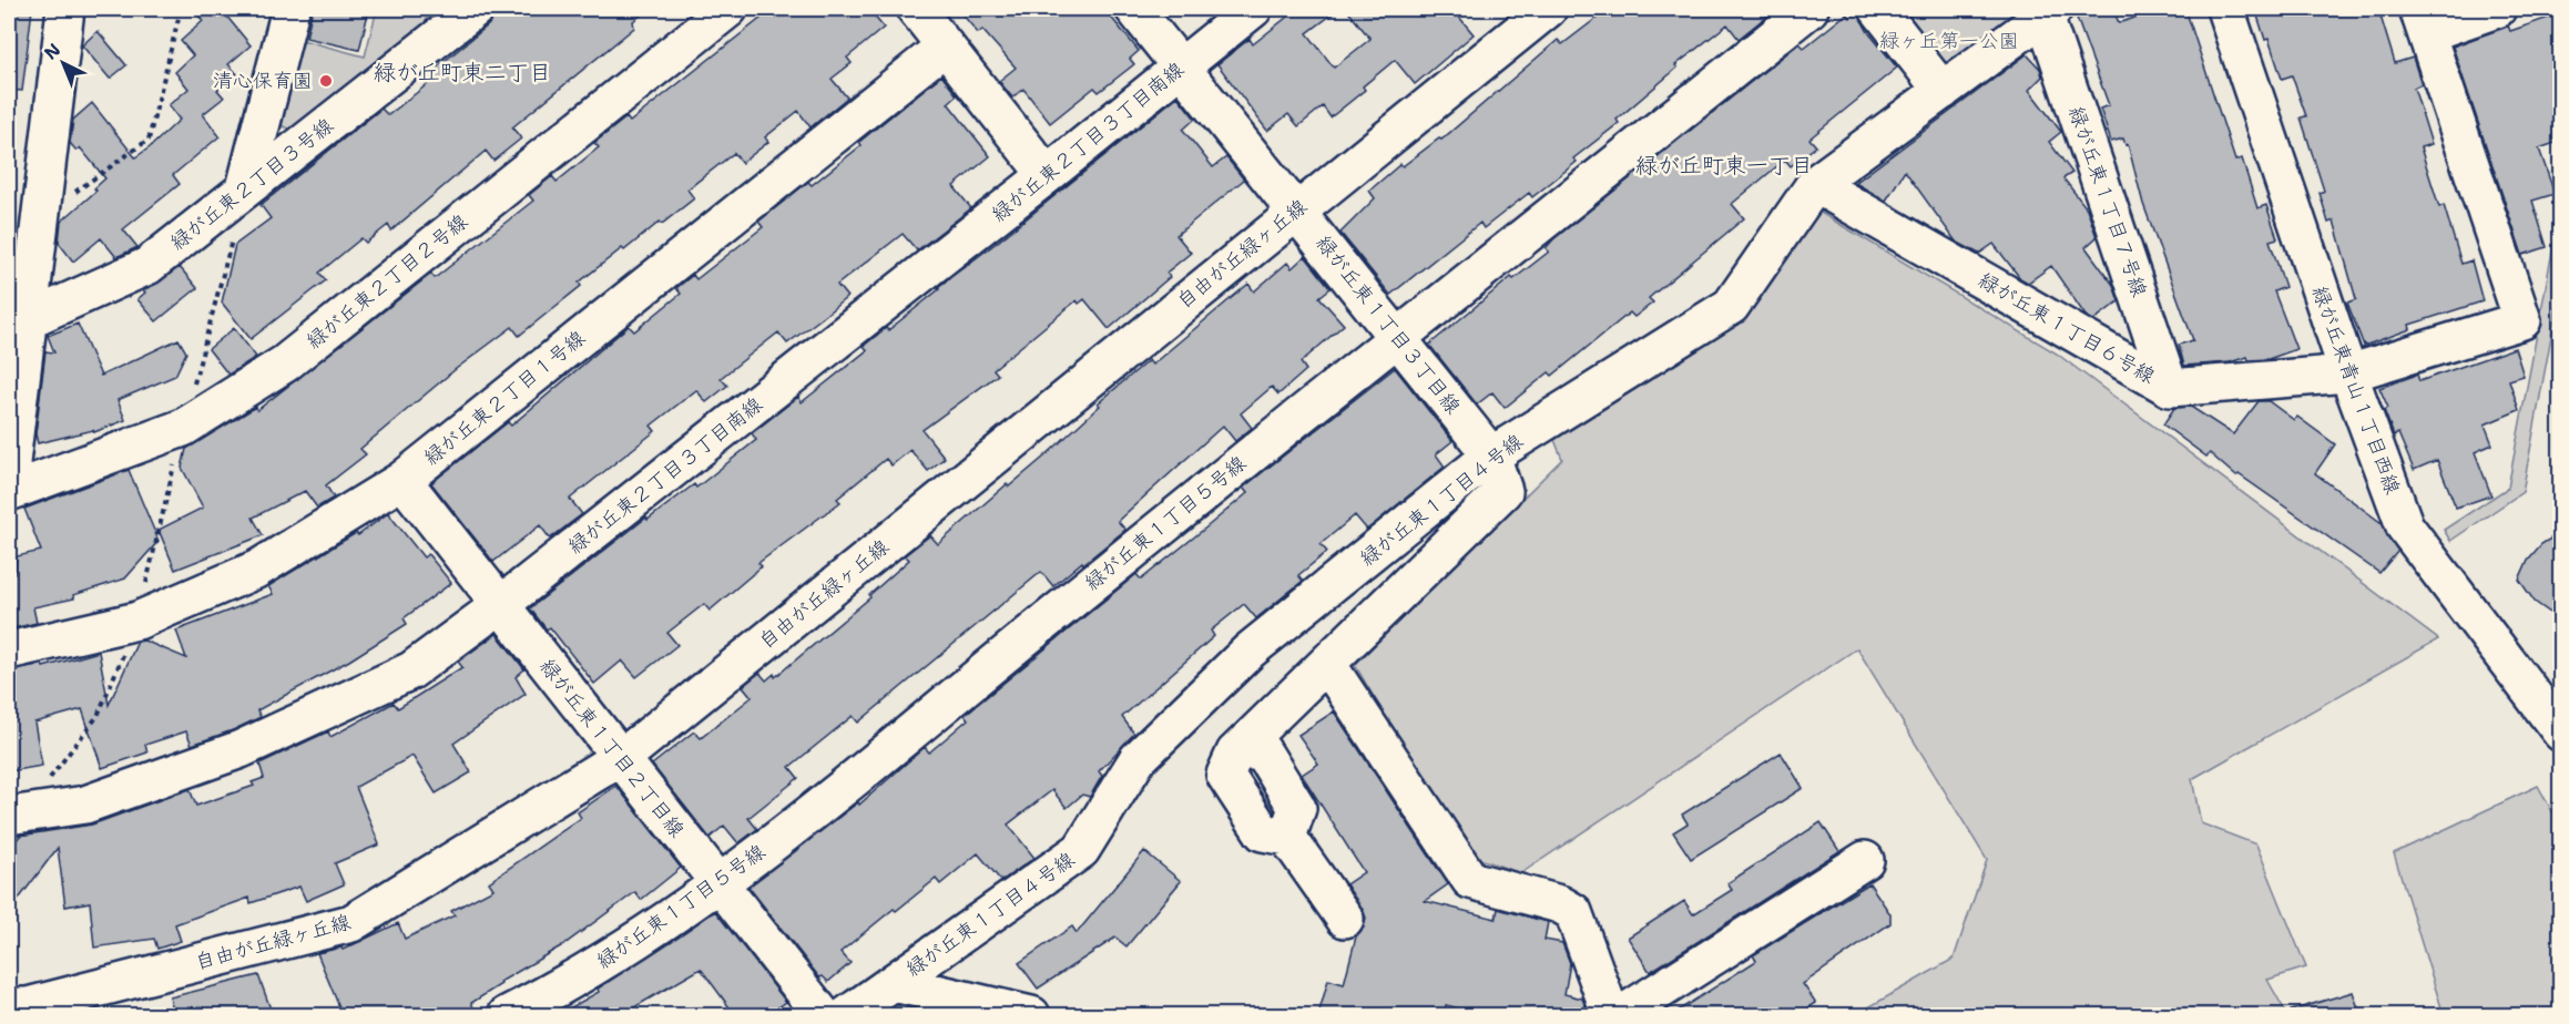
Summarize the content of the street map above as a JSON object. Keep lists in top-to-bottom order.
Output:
{
  "streets": {
    "street": [
      "緑が丘東２丁目３丁目南線",
      "緑が丘東２丁目３号線",
      "緑が丘東１丁目７号線",
      "自由が丘緑ヶ丘線",
      "緑が丘東２丁目２号線",
      "緑が丘東１丁目３丁目線",
      "緑が丘東１丁目６号線",
      "緑が丘東青山１丁目西線",
      "緑が丘東２丁目１号線",
      "緑が丘東１丁目４号線",
      "緑が丘東１丁目５号線",
      "緑が丘東１丁目２丁目線"
    ]
  },
  "crossings": [
    ["緑が丘東２丁目３丁目南線", "緑が丘東１丁目３丁目線"],
    ["緑が丘東２丁目３丁目南線", "緑が丘東１丁目２丁目線"],
    ["緑が丘東１丁目７号線", "緑が丘東１丁目６号線"],
    ["緑が丘東１丁目７号線", "緑が丘東１丁目４号線"],
    ["自由が丘緑ヶ丘線", "緑が丘東１丁目３丁目線"],
    ["自由が丘緑ヶ丘線", "緑が丘東１丁目２丁目線"],
    ["緑が丘東１丁目３丁目線", "緑が丘東１丁目４号線"],
    ["緑が丘東１丁目３丁目線", "緑が丘東１丁目５号線"],
    ["緑が丘東１丁目６号線", "緑が丘東青山１丁目西線"],
    ["緑が丘東１丁目６号線", "緑が丘東１丁目４号線"],
    ["緑が丘東２丁目１号線", "緑が丘東１丁目２丁目線"],
    ["緑が丘東１丁目５号線", "緑が丘東１丁目２丁目線"]
  ],
  "districts": ["緑が丘町東二丁目", "緑が丘町東一丁目"],
  "parks": ["緑ヶ丘第一公園"],
  "places": ["清心保育園"],
  "north": "top left"
}
